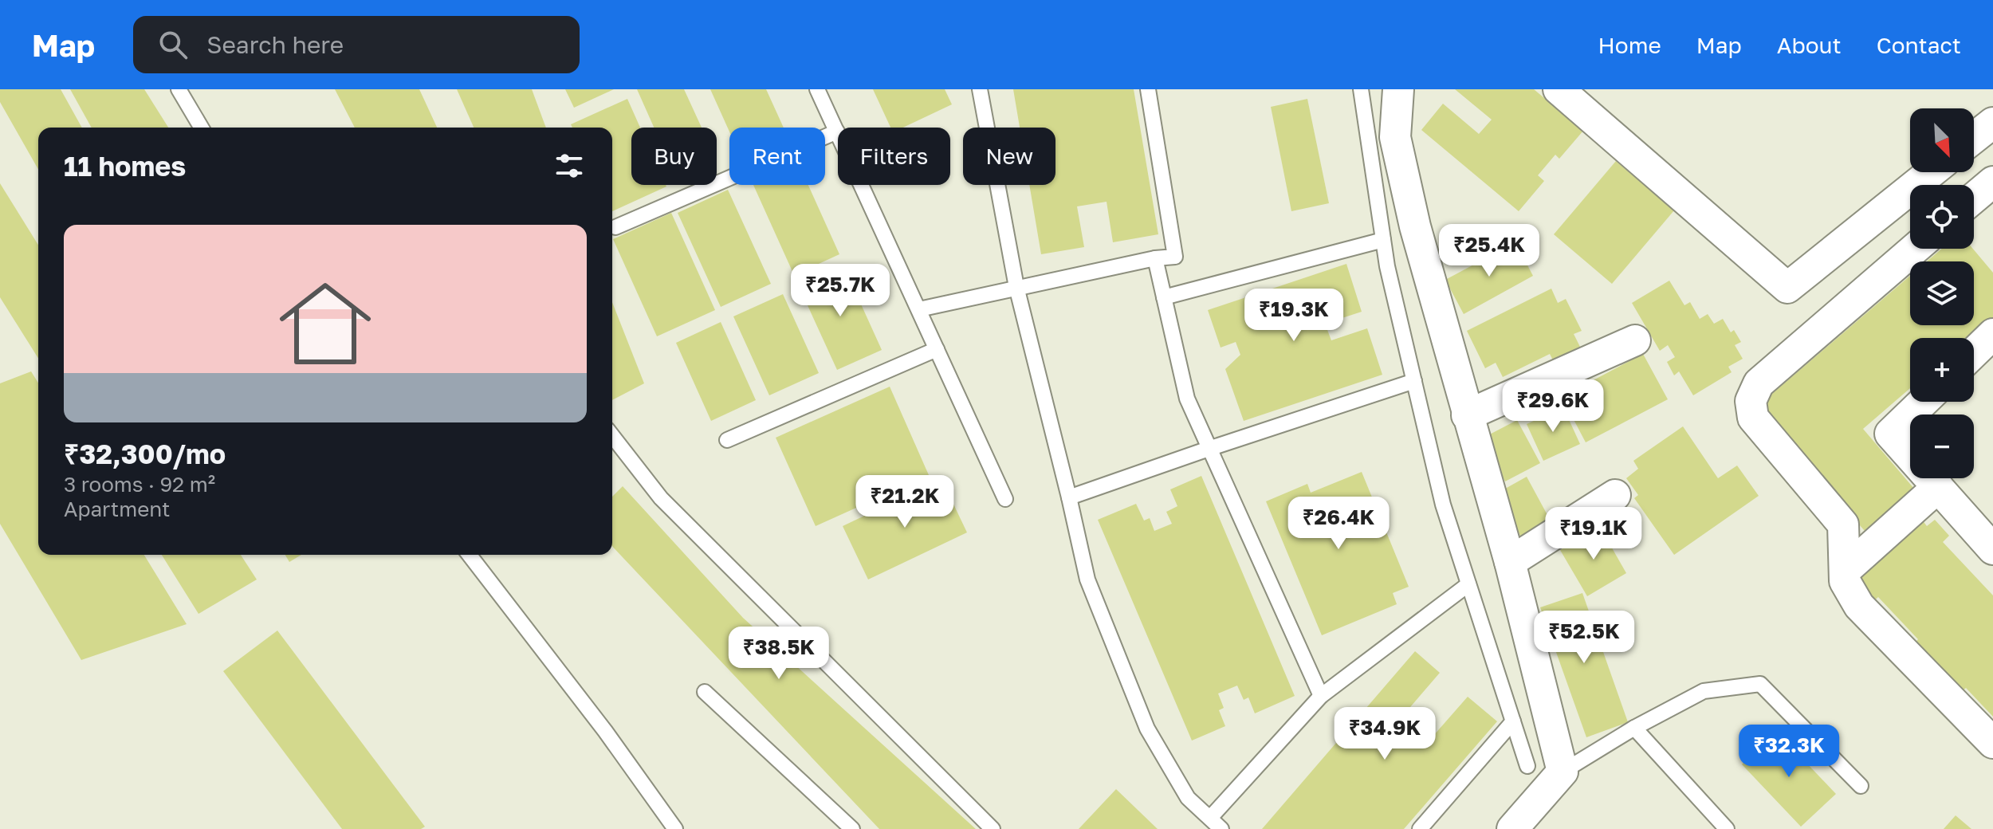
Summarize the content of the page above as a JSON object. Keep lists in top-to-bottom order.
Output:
{
  "north": "bottom right",
  "page": {
    "header": "Map",
    "search": "Search here",
    "nav": [
      "Home",
      "Map",
      "About",
      "Contact"
    ],
    "map_buttons": ["+", "−"],
    "chip": [
      "Buy",
      "Rent",
      "Filters",
      "New"
    ],
    "heading": "11 homes",
    "list": [
      {
        "name": "₹32,300/mo",
        "note": "3 rooms · 92 m² · Apartment"
      }
    ],
    "price": [
      "₹25.4K",
      "₹25.7K",
      "₹19.3K",
      "₹29.6K",
      "₹21.2K",
      "₹26.4K",
      "₹19.1K",
      "₹52.5K",
      "₹38.5K",
      "₹34.9K",
      "₹32.3K"
    ]
  }
}
